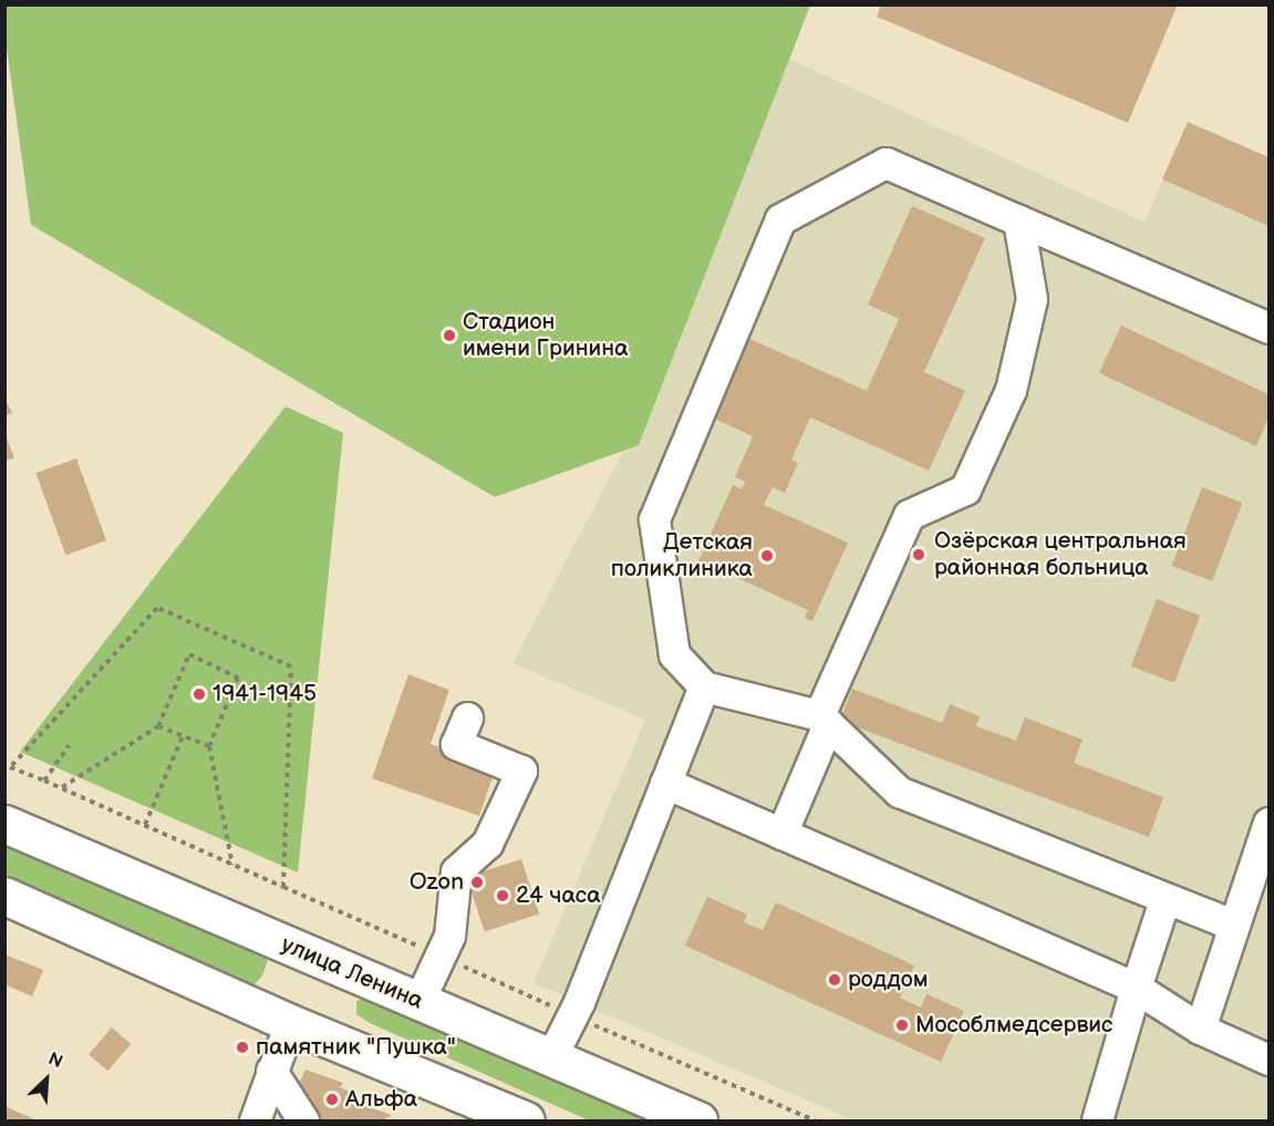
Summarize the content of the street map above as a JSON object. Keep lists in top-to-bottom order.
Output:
{
  "streets": {
    "main road": ["улица Ленина"]
  },
  "places": [
    "Стадион имени Гринина",
    "Озёрская центральная районная больница",
    "Детская поликлиника",
    "1941-1945",
    "Ozon",
    "24 часа",
    "роддом",
    "Мособлмедсервис",
    "памятник \"Пушка\"",
    "Альфа"
  ],
  "north": "top right"
}
